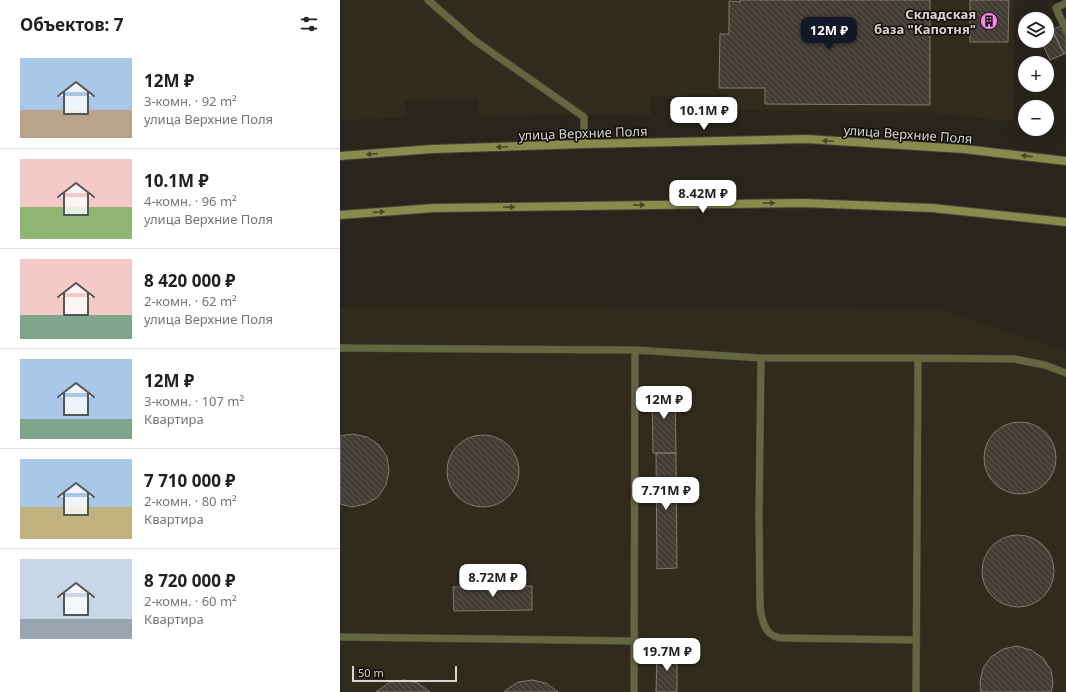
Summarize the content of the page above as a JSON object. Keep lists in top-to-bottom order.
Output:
{
  "streets": {
    "main road": ["улица Верхние Поля"]
  },
  "places": {
    "building": ["Складская база \"Капотня\""]
  },
  "scale_bar": "50 m",
  "page": {
    "heading": "Объектов: 7",
    "map_buttons": ["+", "−"],
    "price": [
      "12M ₽",
      "10.1M ₽",
      "8.42M ₽",
      "12M ₽",
      "7.71M ₽",
      "8.72M ₽",
      "19.7M ₽"
    ],
    "list": [
      {
        "name": "12M ₽",
        "note": "3-комн. · 92 m² · улица Верхние Поля"
      },
      {
        "name": "10.1M ₽",
        "note": "4-комн. · 96 m² · улица Верхние Поля"
      },
      {
        "name": "8 420 000 ₽",
        "note": "2-комн. · 62 m² · улица Верхние Поля"
      },
      {
        "name": "12M ₽",
        "note": "3-комн. · 107 m² · Квартира"
      },
      {
        "name": "7 710 000 ₽",
        "note": "2-комн. · 80 m² · Квартира"
      },
      {
        "name": "8 720 000 ₽",
        "note": "2-комн. · 60 m² · Квартира"
      }
    ],
    "scale": "50 m"
  }
}
